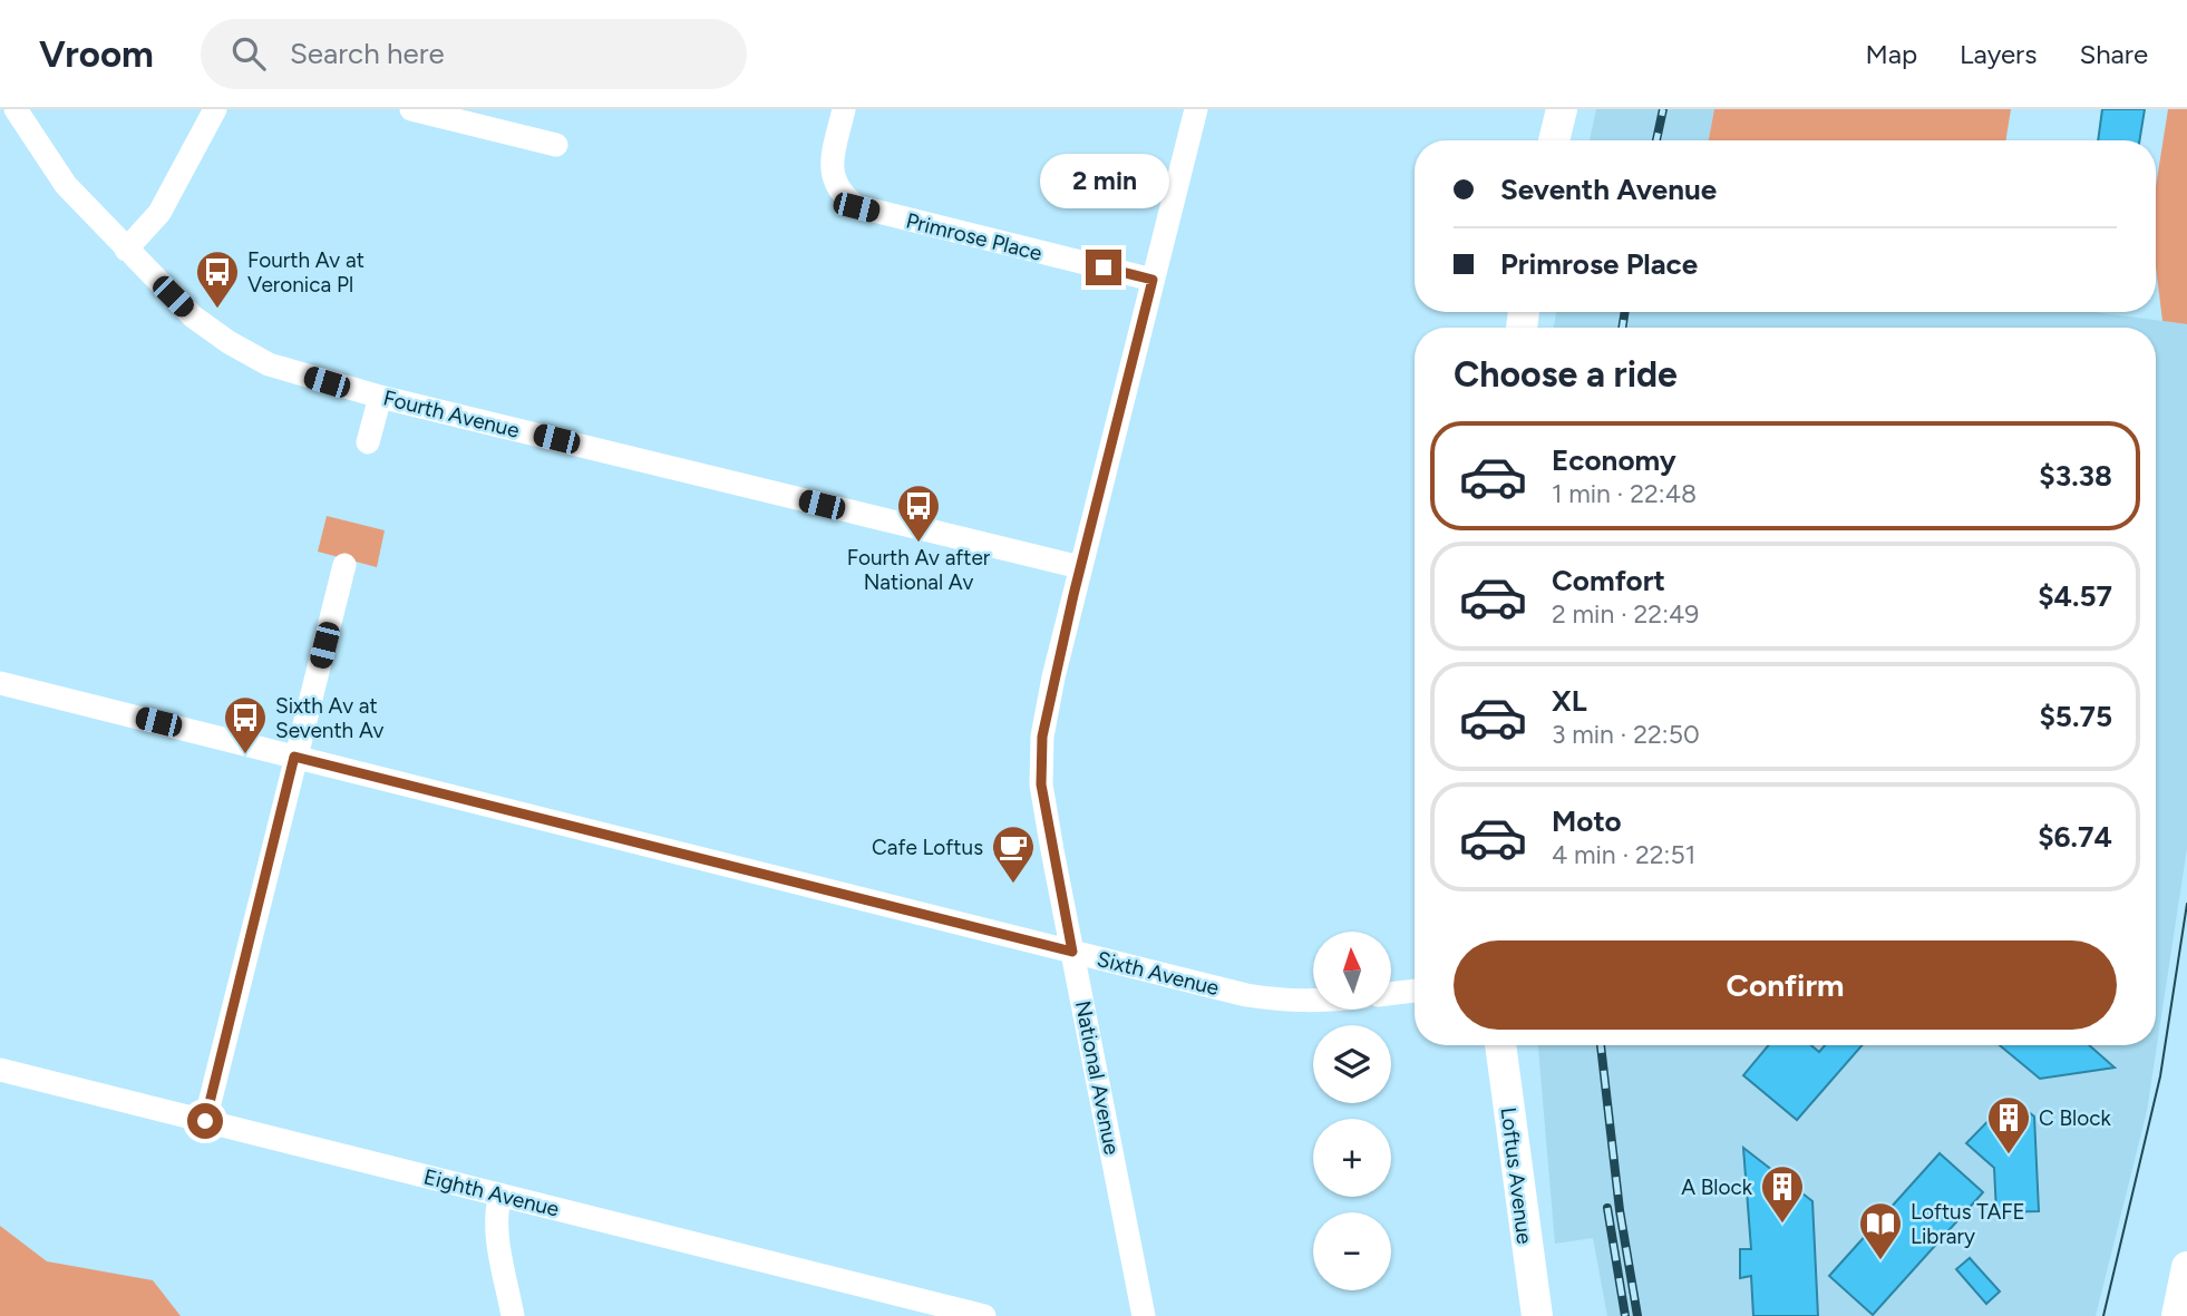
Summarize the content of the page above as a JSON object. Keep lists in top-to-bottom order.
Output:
{
  "streets": {
    "street": [
      "Primrose Place",
      "Fourth Avenue",
      "Sixth Avenue",
      "National Avenue",
      "Loftus Avenue",
      "Eighth Avenue"
    ]
  },
  "crossings": [
    ["Primrose Place", "National Avenue"],
    ["Fourth Avenue", "National Avenue"],
    ["Sixth Avenue", "National Avenue"]
  ],
  "places": {
    "bus stop": ["Fourth Av at Veronica Pl", "Fourth Av after National Av", "Sixth Av at Seventh Av"],
    "cafe": ["Cafe Loftus"],
    "building": ["C Block", "A Block"],
    "library": ["Loftus TAFE Library"]
  },
  "north": "top",
  "page": {
    "header": "Vroom",
    "search": "Search here",
    "nav": ["Map", "Layers", "Share"],
    "banner": ["Seventh Avenue", "Primrose Place"],
    "bubble": "2 min",
    "heading": "Choose a ride",
    "list": [
      {
        "name": "Economy",
        "note": "1 min · 22:48",
        "value": "$3.38"
      },
      {
        "name": "Comfort",
        "note": "2 min · 22:49",
        "value": "$4.57"
      },
      {
        "name": "XL",
        "note": "3 min · 22:50",
        "value": "$5.75"
      },
      {
        "name": "Moto",
        "note": "4 min · 22:51",
        "value": "$6.74"
      }
    ],
    "buttons": "Confirm",
    "map_buttons": ["+", "−"]
  }
}
